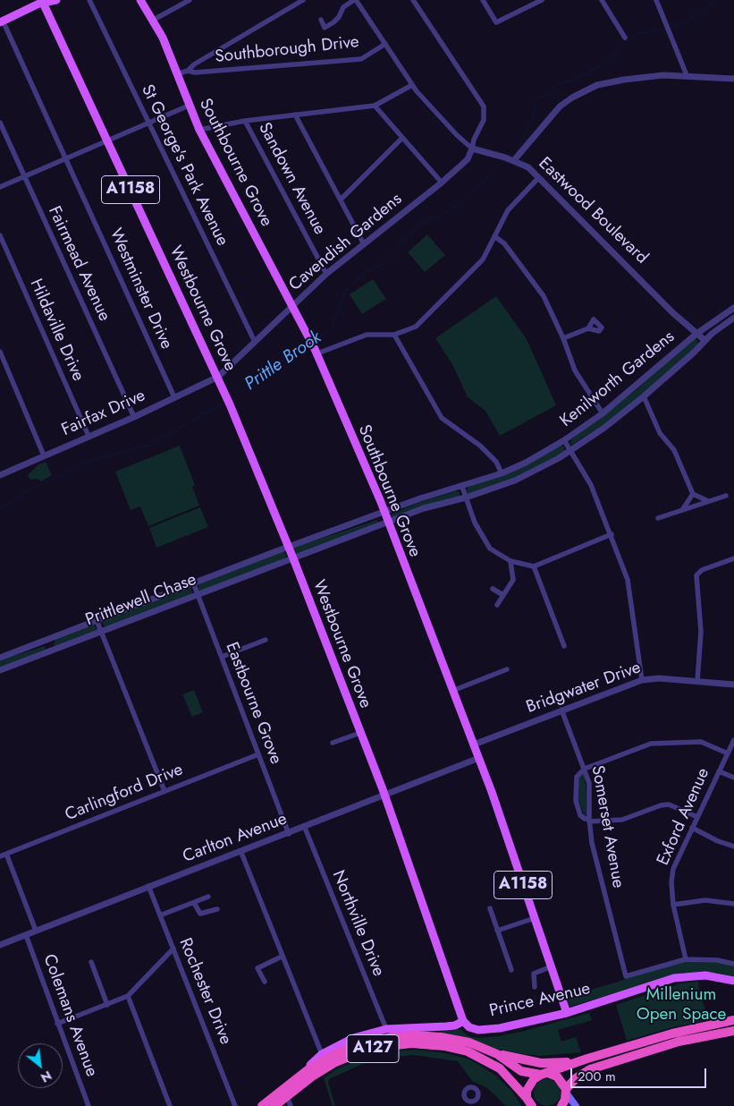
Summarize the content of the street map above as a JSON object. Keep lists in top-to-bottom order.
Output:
{
  "streets": {
    "highway": ["A127"],
    "main road": [
      "Southbourne Grove",
      "A1158",
      "Westbourne Grove",
      "Prince Avenue"
    ],
    "street": [
      "Southborough Drive",
      "St George's Park Avenue",
      "Sandown Avenue",
      "Eastwood Boulevard",
      "Cavendish Gardens",
      "Fairmead Avenue",
      "Westminster Drive",
      "Hildaville Drive",
      "Kenilworth Gardens",
      "Fairfax Drive",
      "Prittlewell Chase",
      "Bridgwater Drive",
      "Eastbourne Grove",
      "Carlingford Drive",
      "Exford Avenue",
      "Somerset Avenue",
      "Carlton Avenue",
      "Northville Drive",
      "Rochester Drive",
      "Colemans Avenue"
    ]
  },
  "crossings": [
    ["Southborough Drive", "Eastwood Boulevard"],
    ["Southbourne Grove", "Cavendish Gardens"],
    ["Southbourne Grove", "Kenilworth Gardens"],
    ["Southbourne Grove", "Bridgwater Drive"],
    ["Southbourne Grove", "Carlton Avenue"],
    ["Southbourne Grove", "Prince Avenue"],
    ["St George's Park Avenue", "Cavendish Gardens"],
    ["Sandown Avenue", "Cavendish Gardens"],
    ["Eastwood Boulevard", "Cavendish Gardens"],
    ["Eastwood Boulevard", "Kenilworth Gardens"],
    ["Cavendish Gardens", "Westbourne Grove"],
    ["Cavendish Gardens", "Fairfax Drive"],
    ["Fairmead Avenue", "Fairfax Drive"],
    ["Westminster Drive", "Fairfax Drive"],
    ["Westbourne Grove", "Kenilworth Gardens"],
    ["Westbourne Grove", "Fairfax Drive"],
    ["Westbourne Grove", "Prittlewell Chase"],
    ["Westbourne Grove", "Carlton Avenue"],
    ["Westbourne Grove", "Prince Avenue"],
    ["Hildaville Drive", "Fairfax Drive"],
    ["Kenilworth Gardens", "Prittlewell Chase"],
    ["Prittlewell Chase", "Eastbourne Grove"],
    ["Bridgwater Drive", "Somerset Avenue"],
    ["Eastbourne Grove", "Carlingford Drive"],
    ["Eastbourne Grove", "Carlton Avenue"],
    ["Exford Avenue", "Somerset Avenue"],
    ["Carlton Avenue", "Northville Drive"],
    ["Carlton Avenue", "Rochester Drive"],
    ["Carlton Avenue", "Colemans Avenue"]
  ],
  "water": ["Prittle Brook"],
  "parks": ["Millenium Open Space"],
  "scale_bar": "200 m",
  "north": "bottom right"
}
